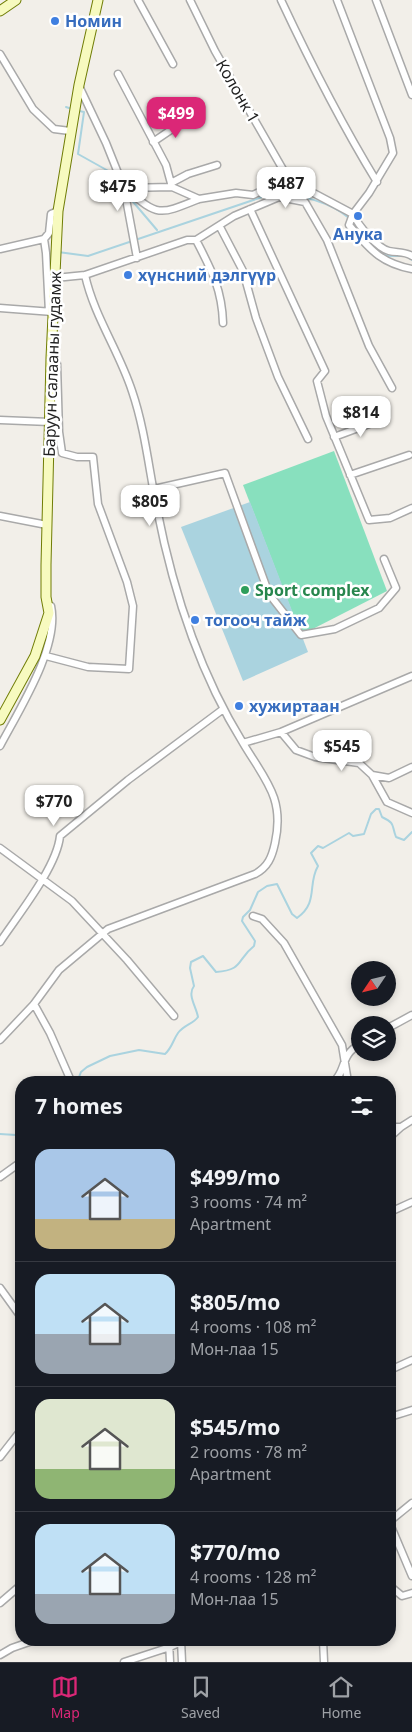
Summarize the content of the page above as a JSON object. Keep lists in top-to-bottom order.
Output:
{
  "streets": {
    "main road": ["Баруун салааны гудамж"],
    "street": ["Колонк 1"]
  },
  "places": [
    "Номин",
    "Анука",
    "хүнсний дэлгүүр",
    "Sport complex",
    "тогооч тайж",
    "хужиртаан"
  ],
  "north": "bottom left",
  "page": {
    "price": [
      "$499",
      "$487",
      "$475",
      "$814",
      "$805",
      "$545",
      "$770"
    ],
    "heading": "7 homes",
    "list": [
      {
        "name": "$499/mo",
        "note": "3 rooms · 74 m² · Apartment"
      },
      {
        "name": "$805/mo",
        "note": "4 rooms · 108 m² · Мон-лаа 15"
      },
      {
        "name": "$545/mo",
        "note": "2 rooms · 78 m² · Apartment"
      },
      {
        "name": "$770/mo",
        "note": "4 rooms · 128 m² · Мон-лаа 15"
      }
    ],
    "tabs": ["Map", "Saved", "Home"]
  }
}
